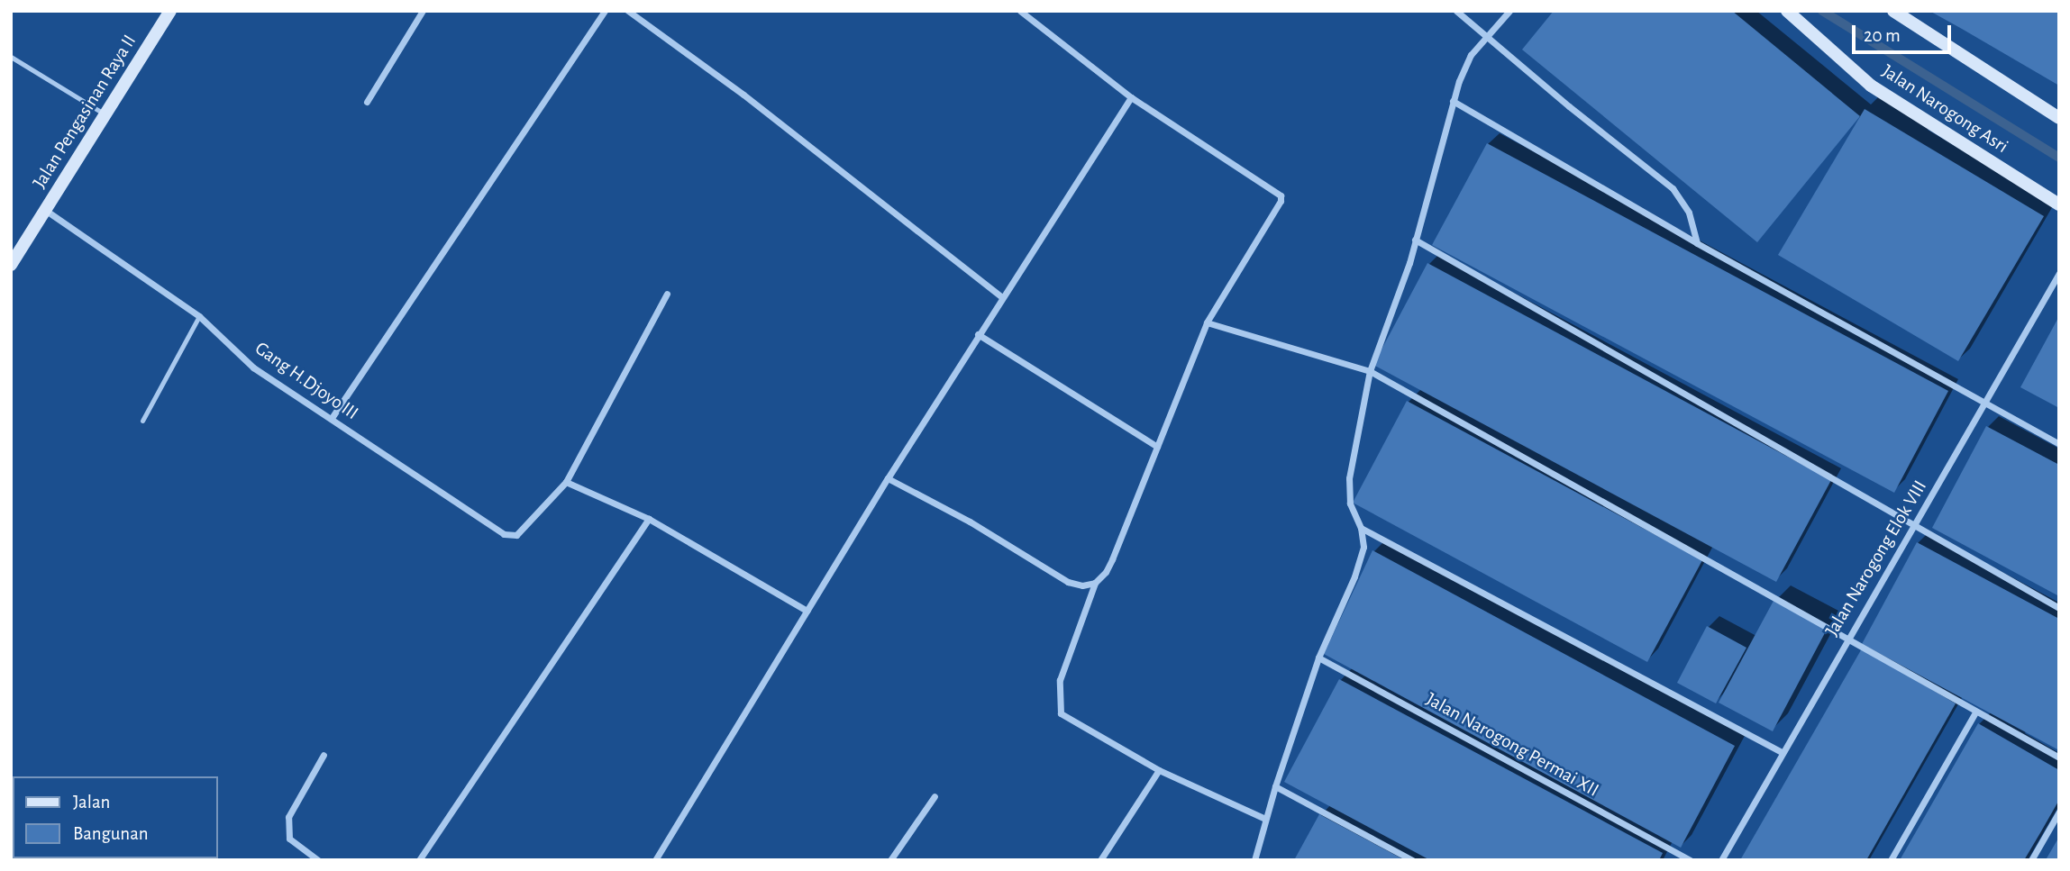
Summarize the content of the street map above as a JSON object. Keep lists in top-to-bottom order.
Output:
{
  "streets": {
    "street": [
      "Jalan Narogong Asri",
      "Jalan Pengasinan Raya II",
      "Gang H.Djoyo III",
      "Jalan Narogong Elok VIII",
      "Jalan Narogong Permai XII"
    ]
  },
  "crossings": [
    ["Jalan Pengasinan Raya II", "Gang H.Djoyo III"]
  ],
  "legend": ["Jalan", "Bangunan"],
  "scale_bar": "20 m"
}
